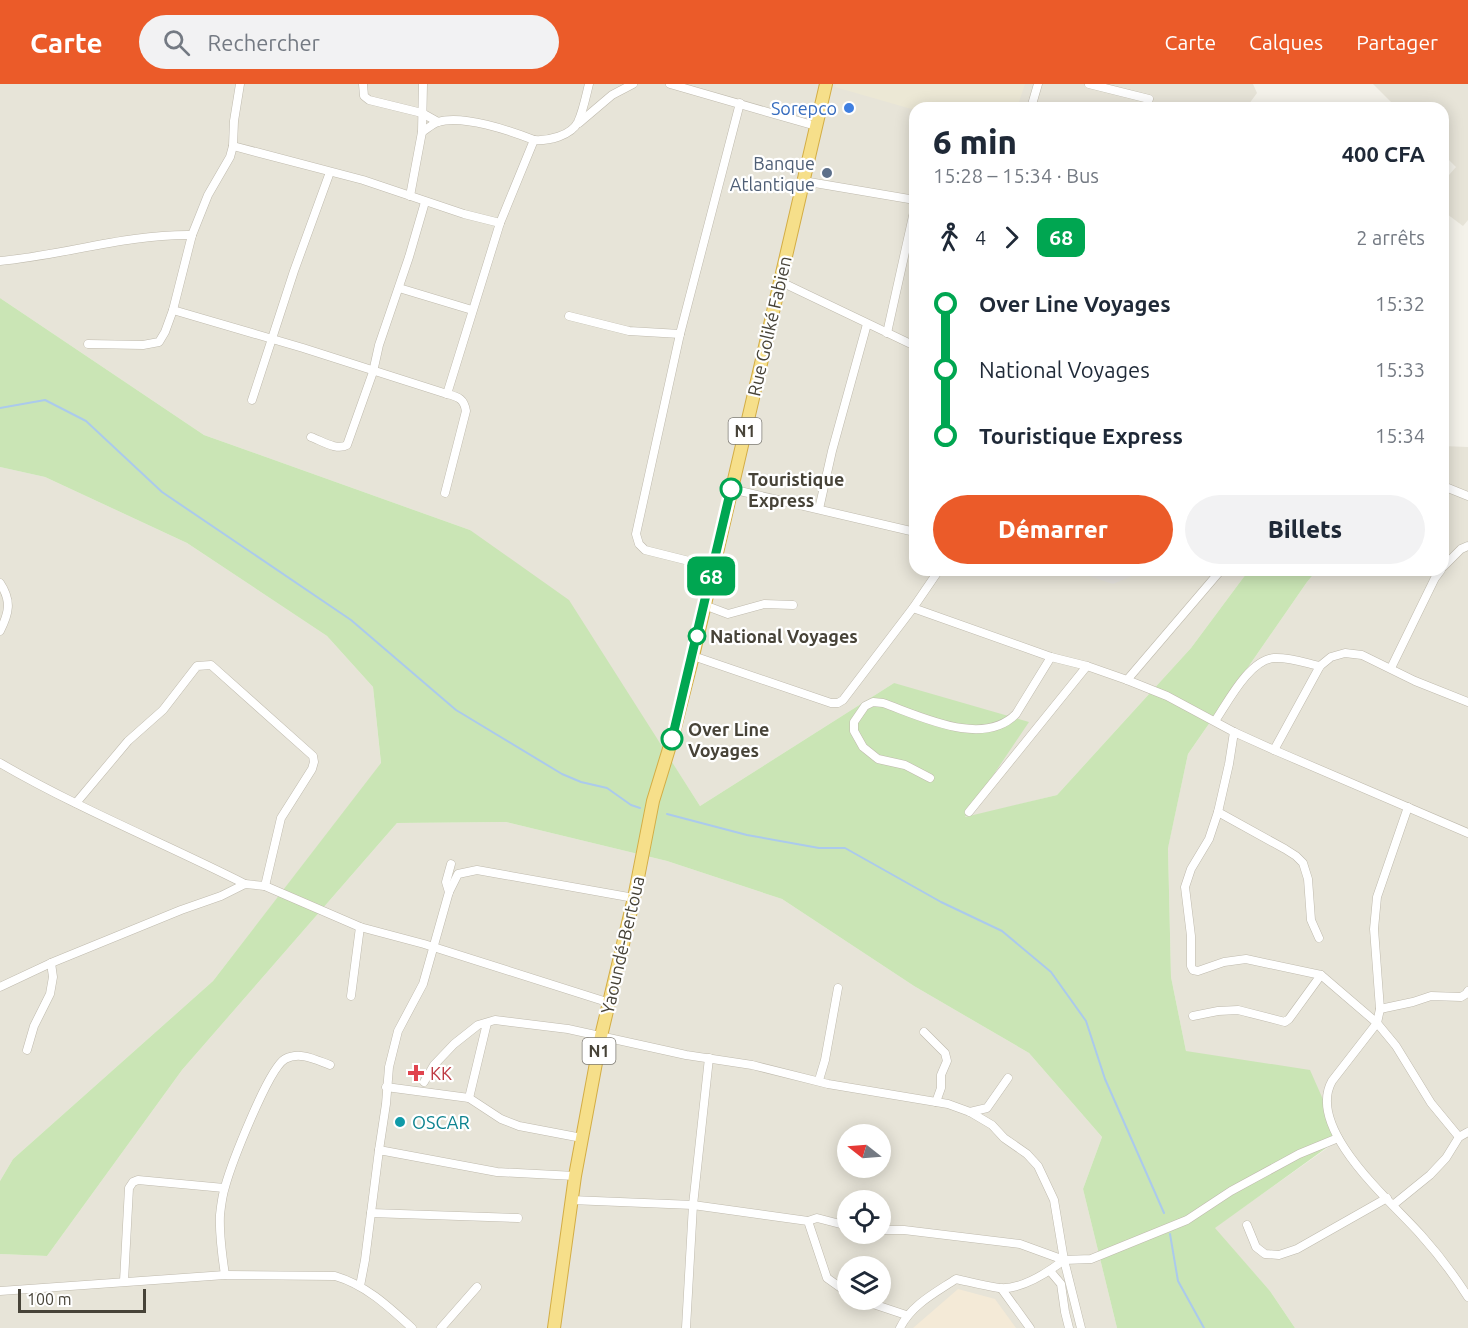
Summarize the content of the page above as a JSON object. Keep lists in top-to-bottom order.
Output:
{
  "streets": {
    "highway": ["Rue Goliké Fabien", "N1", "Yaoundé-Bertoua"]
  },
  "crossings": [
    ["Rue Goliké Fabien", "Yaoundé-Bertoua"]
  ],
  "places": {
    "other": [
      "Sorepco",
      "Banque Atlantique",
      "Touristique Express",
      "National Voyages",
      "Over Line Voyages",
      "OSCAR"
    ],
    "health": ["KK"]
  },
  "lines": ["bus line 68"],
  "scale_bar": "100 m",
  "north": "left",
  "page": {
    "header": "Carte",
    "search": "Rechercher",
    "nav": ["Carte", "Calques", "Partager"],
    "on_map": "68",
    "heading": ["6 min", "15:28 – 15:34 · Bus", "400 CFA"],
    "legs": ["4", "68", "2 arrêts"],
    "list": [
      {
        "name": "Over Line Voyages",
        "value": "15:32"
      },
      {
        "name": "National Voyages",
        "value": "15:33"
      },
      {
        "name": "Touristique Express",
        "value": "15:34"
      }
    ],
    "buttons": ["Démarrer", "Billets"],
    "scale": "100 m"
  }
}
